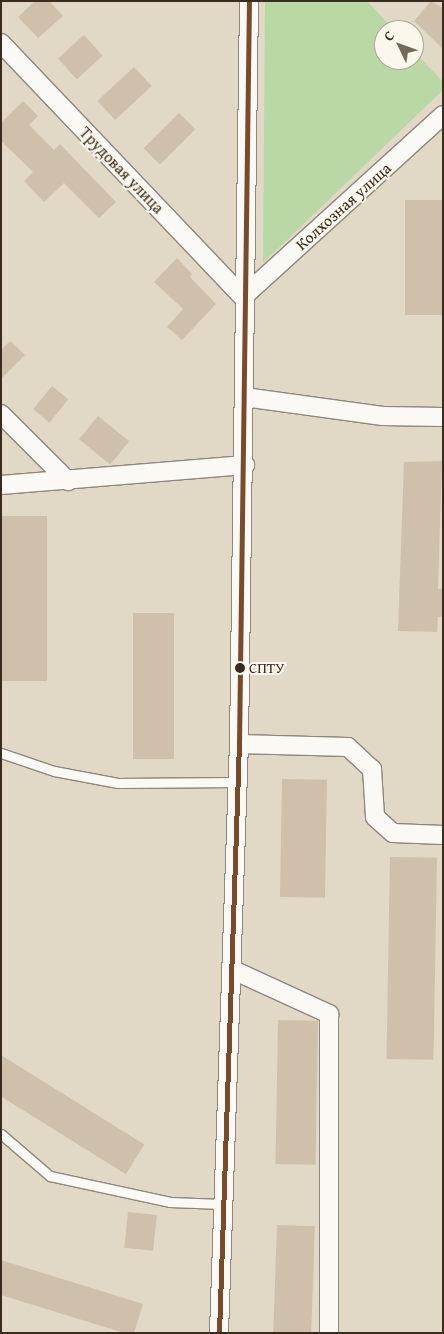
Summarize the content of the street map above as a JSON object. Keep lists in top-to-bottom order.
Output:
{
  "streets": {
    "street": ["Трудовая улица", "Колхозная улица"]
  },
  "crossings": [
    ["Трудовая улица", "Колхозная улица"]
  ],
  "places": ["СПТУ"],
  "north": "top left"
}
